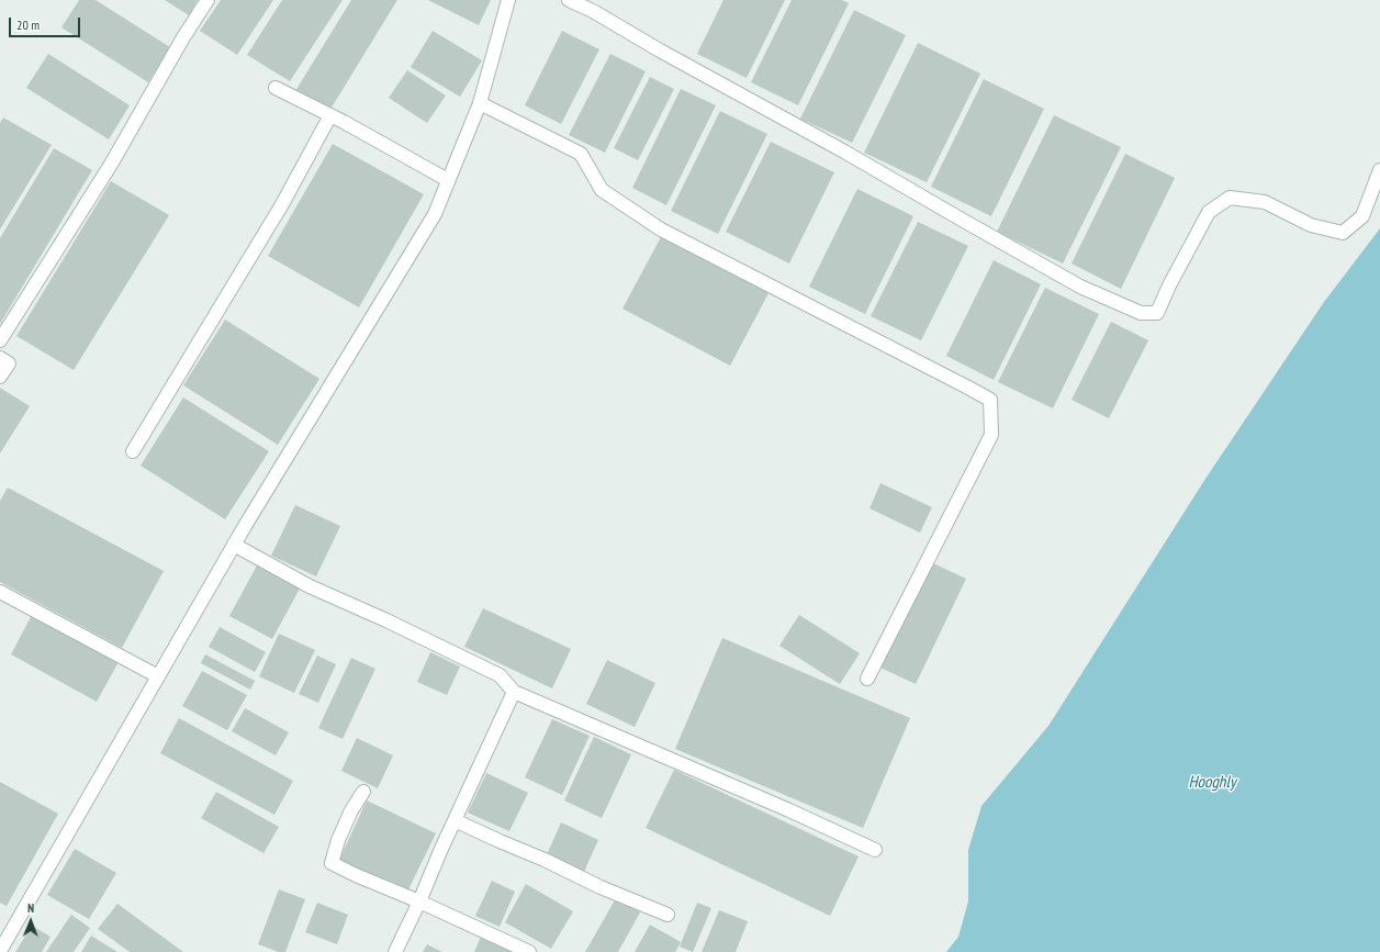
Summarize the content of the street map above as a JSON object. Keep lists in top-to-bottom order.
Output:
{
  "water": ["Hooghly"],
  "scale_bar": "20 m",
  "north": "top"
}
